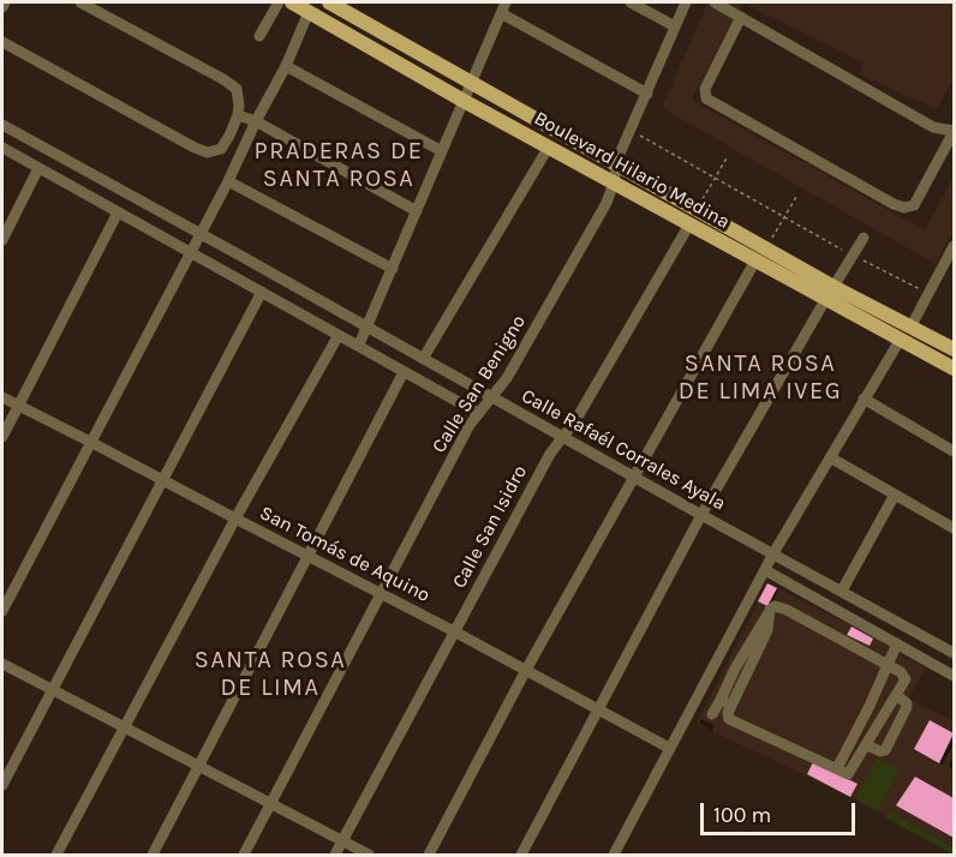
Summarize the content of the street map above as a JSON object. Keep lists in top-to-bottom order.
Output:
{
  "streets": {
    "main road": ["Boulevard Hilario Medina"],
    "street": [
      "Calle San Benigno",
      "Calle Rafaél Corrales Ayala",
      "Calle San Isidro",
      "San Tomás de Aquino"
    ]
  },
  "crossings": [
    ["Boulevard Hilario Medina", "Calle San Benigno"],
    ["Boulevard Hilario Medina", "Calle San Isidro"],
    ["Calle San Benigno", "Calle Rafaél Corrales Ayala"],
    ["Calle San Benigno", "San Tomás de Aquino"],
    ["Calle Rafaél Corrales Ayala", "Calle San Isidro"],
    ["Calle San Isidro", "San Tomás de Aquino"]
  ],
  "districts": ["PRADERAS DE SANTA ROSA", "SANTA ROSA DE LIMA IVEG", "SANTA ROSA DE LIMA"],
  "scale_bar": "100 m"
}
